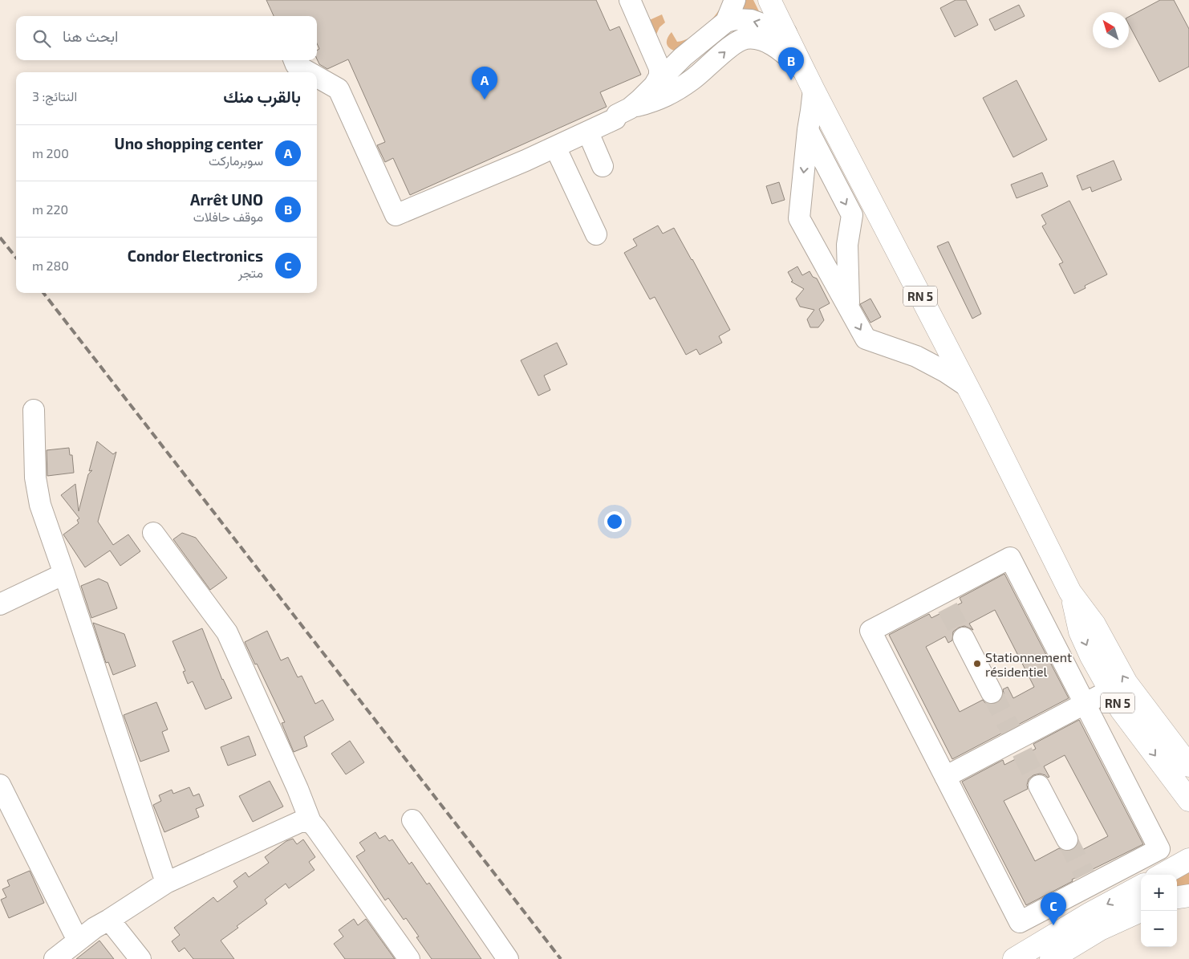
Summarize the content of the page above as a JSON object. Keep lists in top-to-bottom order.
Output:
{
  "streets": {
    "main road": ["RN 5"]
  },
  "places": ["Stationnement résidentiel"],
  "north": "top left",
  "page": {
    "search": "ابحث هنا",
    "pins": ["B", "A", "C"],
    "heading": ["بالقرب منك", "النتائج: 3"],
    "list": [
      {
        "mark": "A",
        "name": "Uno shopping center",
        "note": "سوبرماركت",
        "value": "200 m"
      },
      {
        "mark": "B",
        "name": "Arrêt UNO",
        "note": "موقف حافلات",
        "value": "220 m"
      },
      {
        "mark": "C",
        "name": "Condor Electronics",
        "note": "متجر",
        "value": "280 m"
      }
    ],
    "map_buttons": ["+", "−"]
  }
}
